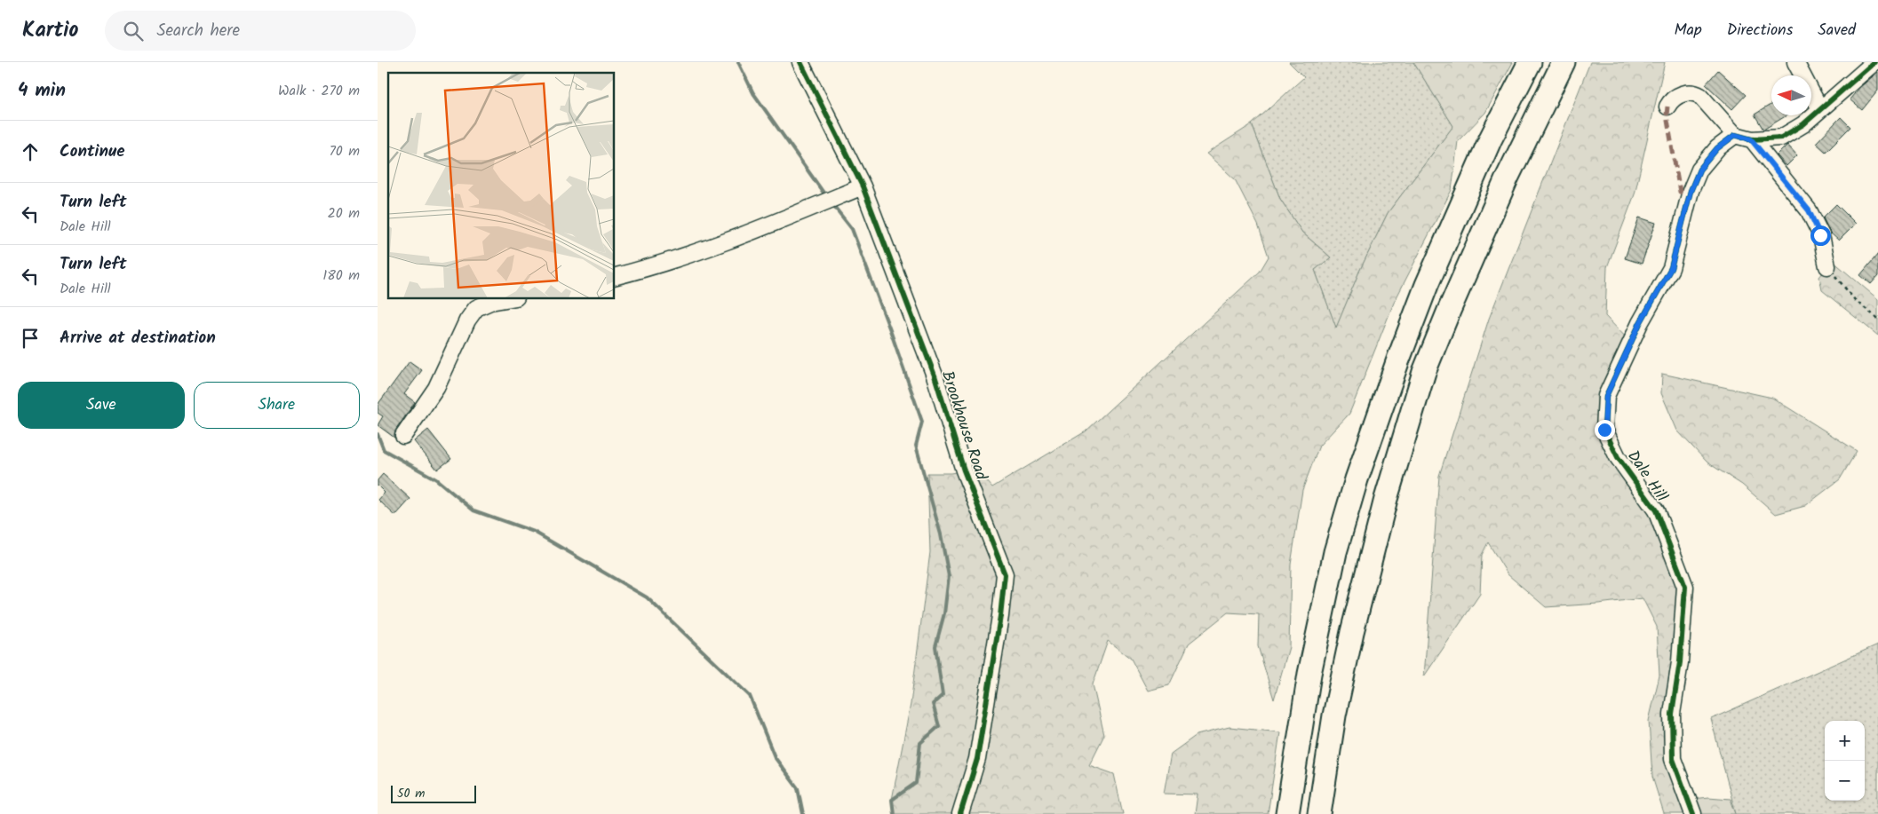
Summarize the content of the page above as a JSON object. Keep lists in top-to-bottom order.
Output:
{
  "streets": {
    "street": ["Brookhouse Road", "Dale Hill"]
  },
  "scale_bar": "50 m",
  "north": "left",
  "page": {
    "header": "Kartio",
    "search": "Search here",
    "nav": ["Map", "Directions", "Saved"],
    "heading": ["4 min", "Walk · 270 m"],
    "list": [
      ["Continue", "70 m"],
      ["Turn left", "Dale Hill", "20 m"],
      ["Turn left", "Dale Hill", "180 m"],
      "Arrive at destination"
    ],
    "buttons": ["Save", "Share"],
    "map_buttons": ["+", "−"],
    "scale": "50 m"
  }
}
